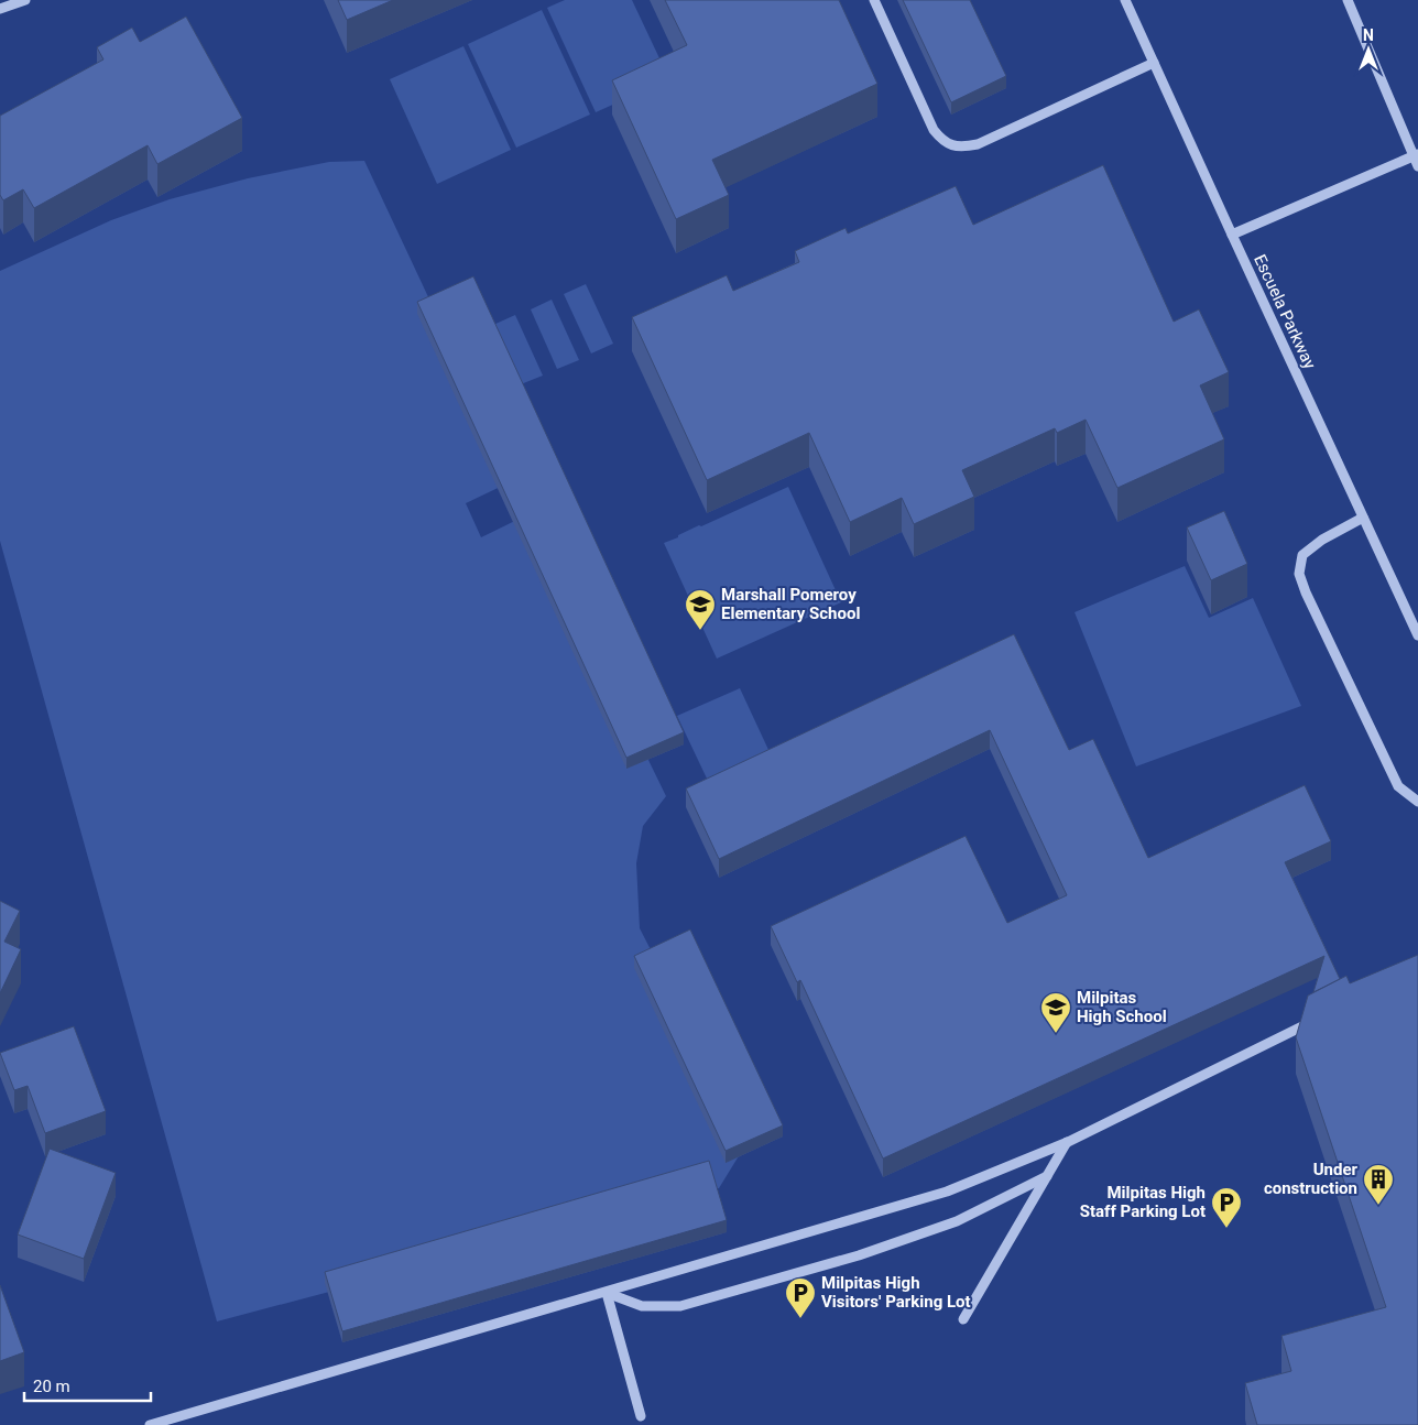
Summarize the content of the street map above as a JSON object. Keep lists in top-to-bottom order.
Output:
{
  "streets": {
    "street": ["Escuela Parkway"]
  },
  "places": {
    "school or university": ["Marshall Pomeroy Elementary School", "Milpitas High School"],
    "building": ["Under construction"],
    "parking": ["Milpitas High Staff Parking Lot", "Milpitas High Visitors' Parking Lot"]
  },
  "scale_bar": "20 m",
  "north": "top"
}
